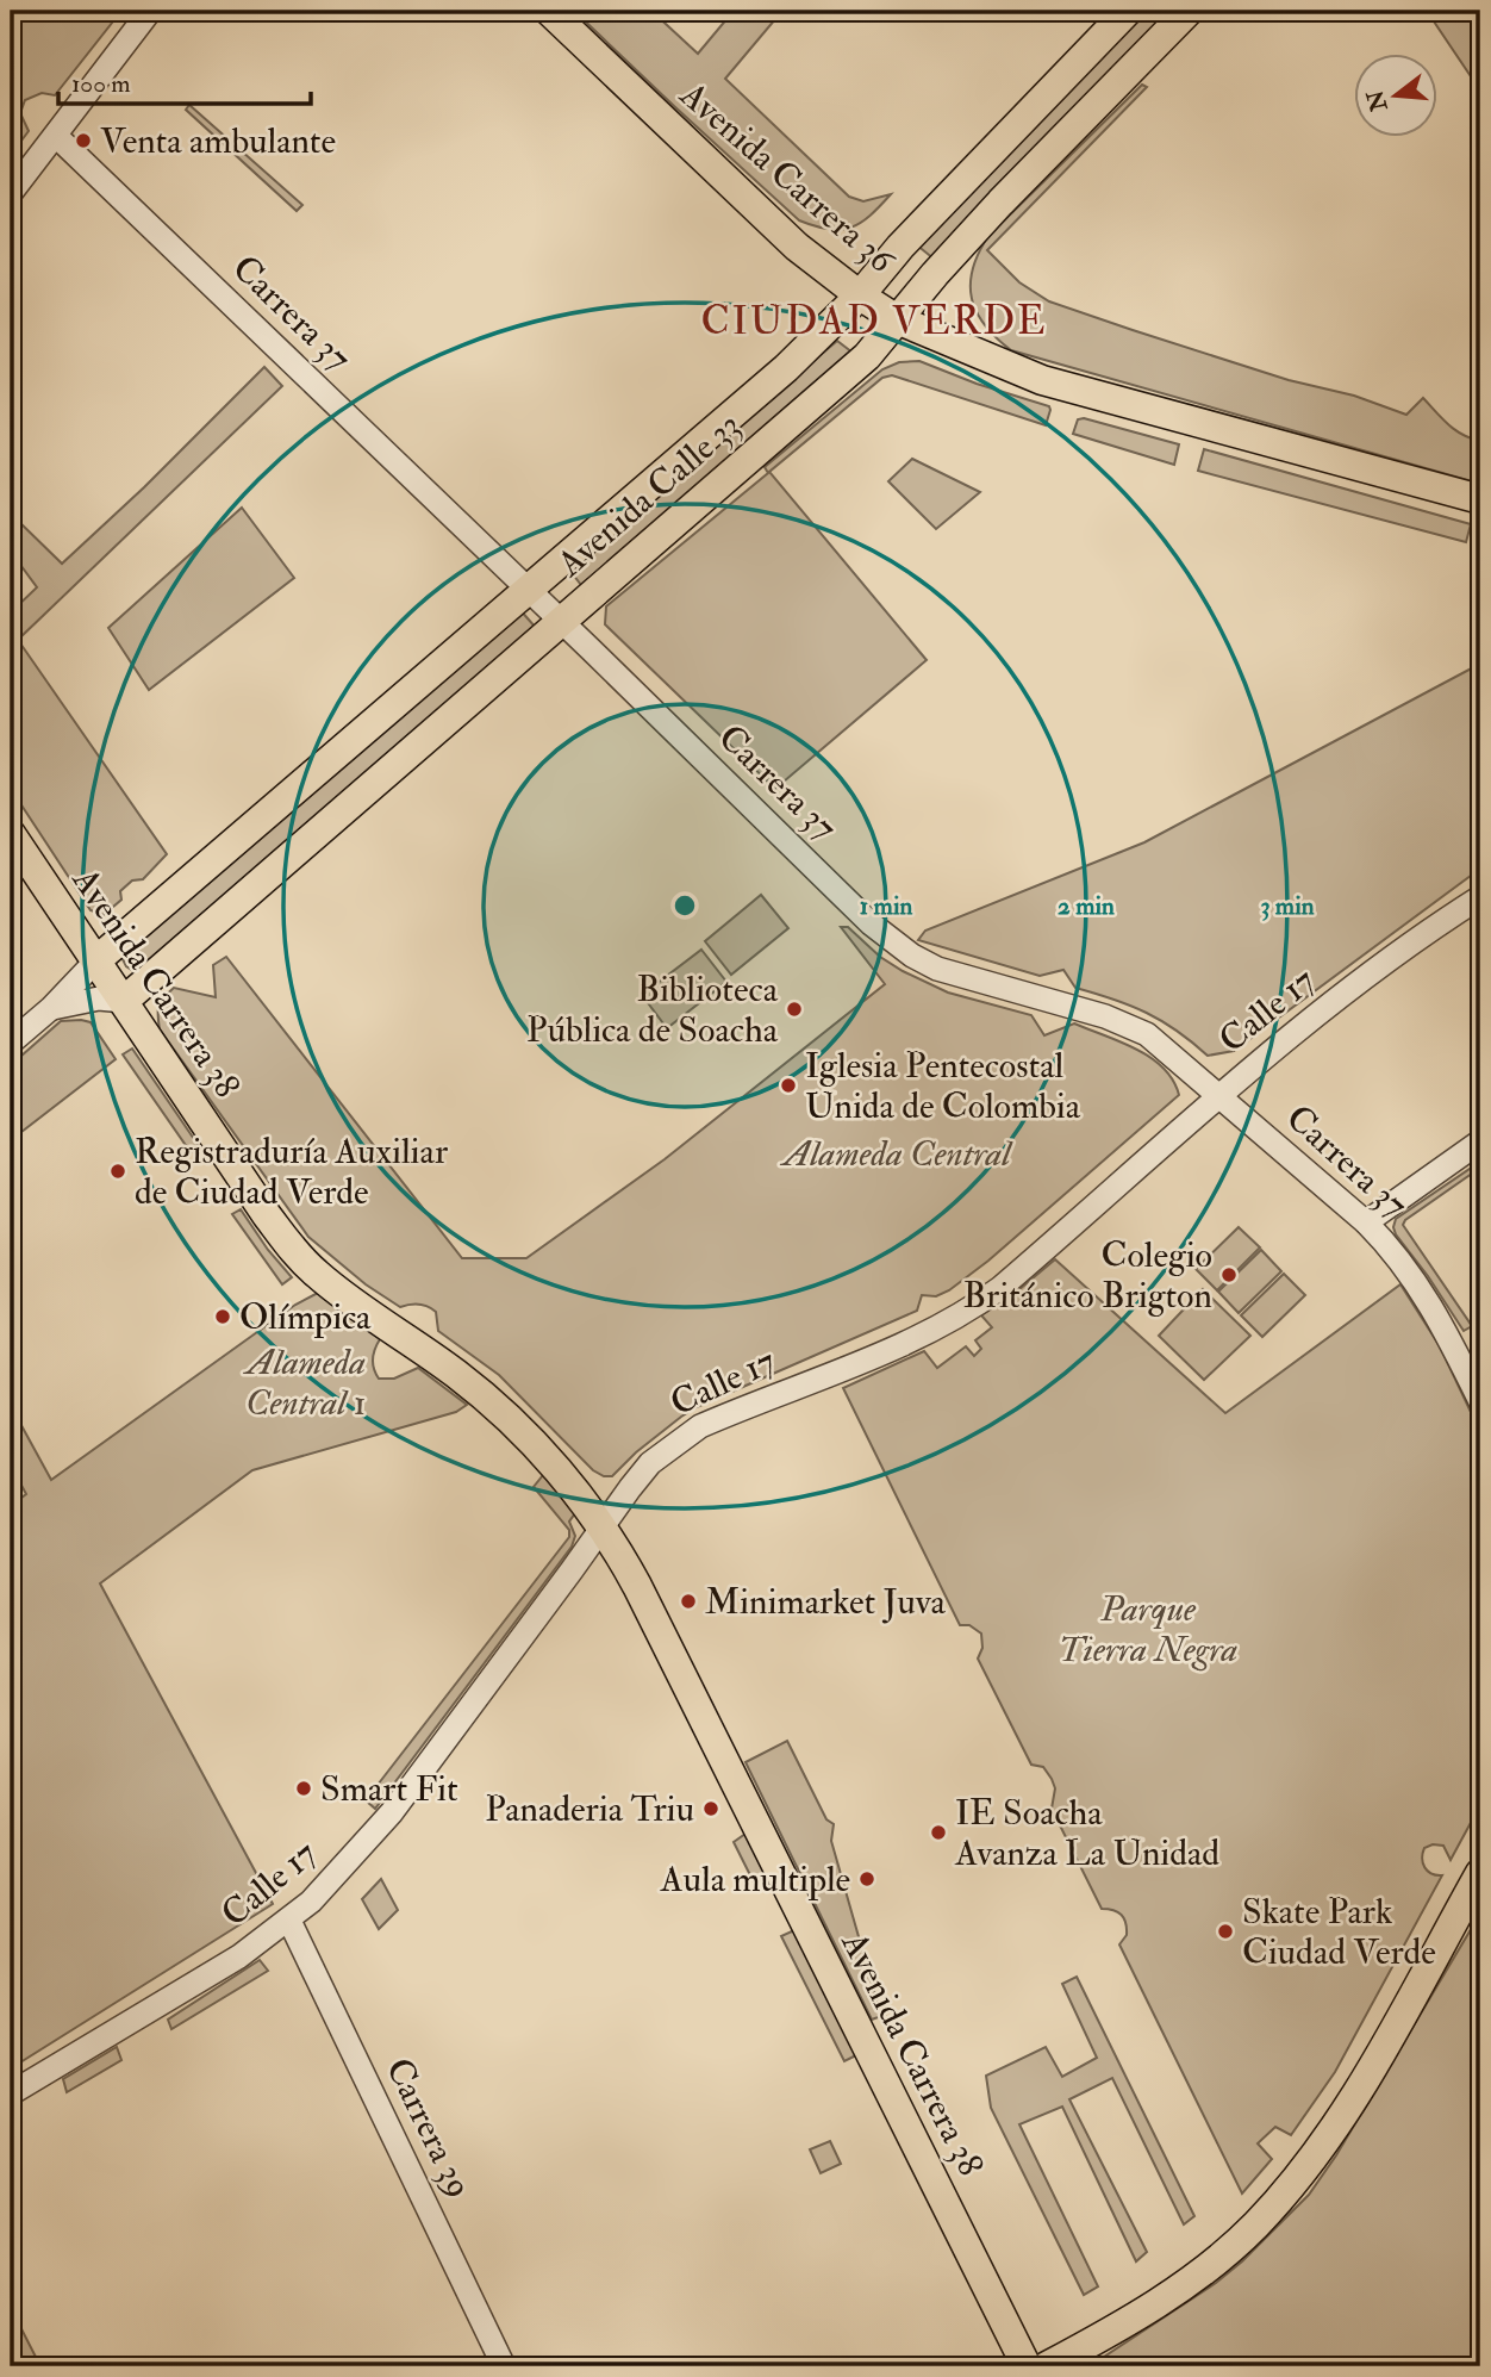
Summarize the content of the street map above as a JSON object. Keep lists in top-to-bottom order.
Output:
{
  "streets": {
    "main road": ["Avenida Carrera 36", "Avenida Calle 33", "Avenida Carrera 38"],
    "street": ["Carrera 37", "Calle 17", "Carrera 39"]
  },
  "crossings": [
    ["Avenida Carrera 36", "Avenida Calle 33"],
    ["Carrera 37", "Avenida Calle 33"],
    ["Carrera 37", "Calle 17"],
    ["Avenida Calle 33", "Avenida Carrera 38"],
    ["Avenida Carrera 38", "Calle 17"],
    ["Calle 17", "Carrera 39"]
  ],
  "districts": ["CIUDAD VERDE"],
  "parks": ["Alameda Central", "Alameda Central 1", "Parque Tierra Negra"],
  "places": [
    "Venta ambulante",
    "Biblioteca Pública de Soacha",
    "Iglesia Pentecostal Unida de Colombia",
    "Registraduría Auxiliar de Ciudad Verde",
    "Colegio Británico Brigton",
    "Olímpica",
    "Minimarket Juva",
    "Smart Fit",
    "Panaderia Triu",
    "IE Soacha Avanza La Unidad",
    "Aula multiple",
    "Skate Park Ciudad Verde"
  ],
  "scale_bar": "100 m",
  "north": "left",
  "rings": ["1 min", "2 min", "3 min"]
}
